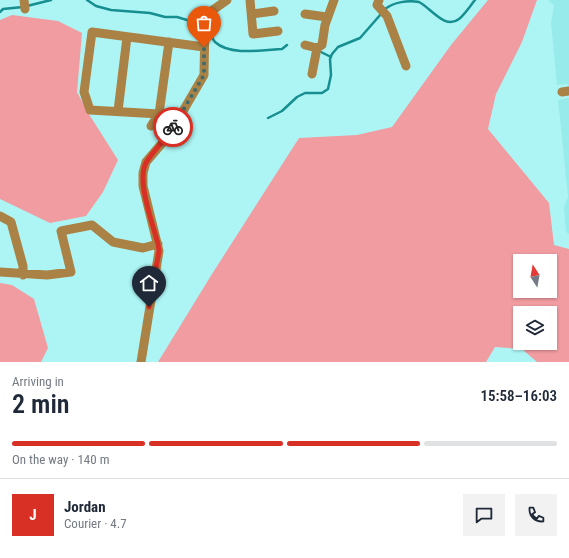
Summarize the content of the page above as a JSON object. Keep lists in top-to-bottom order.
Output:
{
  "north": "top",
  "page": {
    "heading": ["2 min", "Arriving in", "15:58–16:03"],
    "panel": ["Jordan", "Courier · 4.7"],
    "bar": "On the way · 140 m",
    "round": "J"
  }
}
